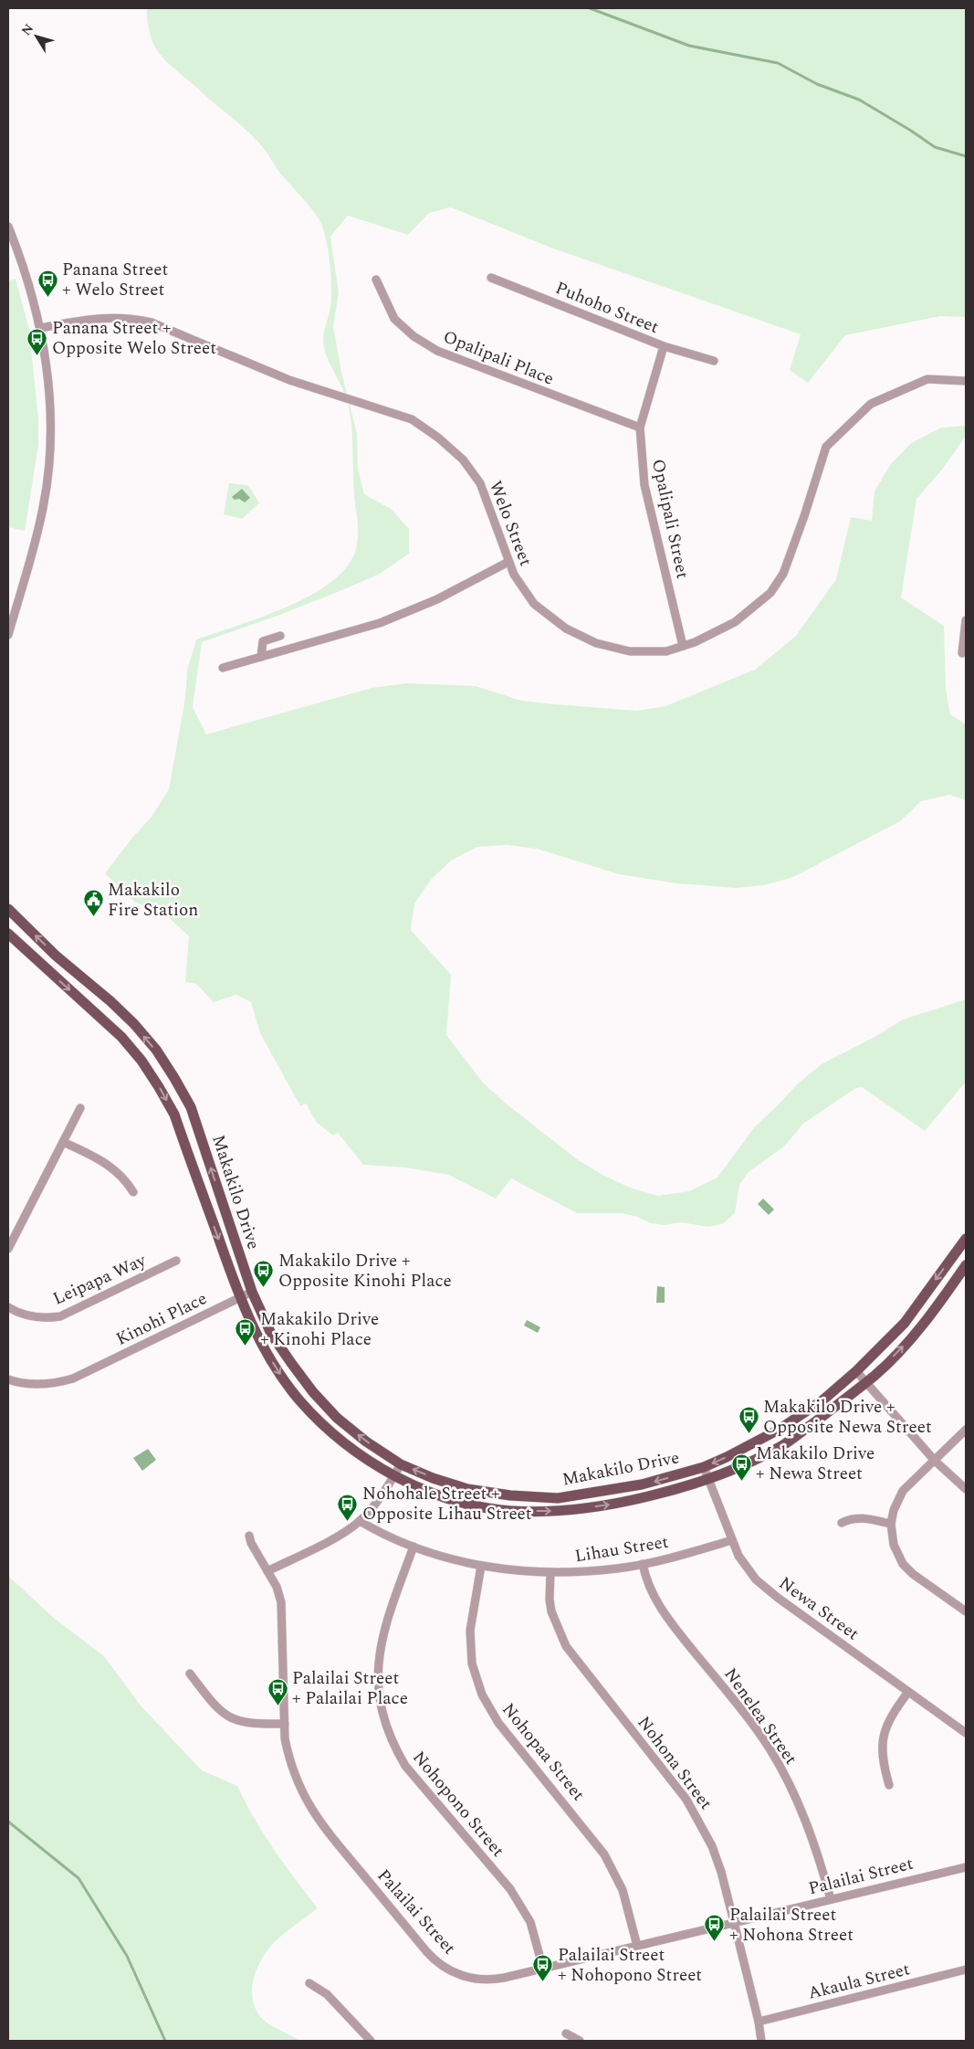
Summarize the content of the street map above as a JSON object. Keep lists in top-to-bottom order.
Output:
{
  "streets": {
    "main road": ["Makakilo Drive"],
    "street": [
      "Puhoho Street",
      "Opalipali Place",
      "Opalipali Street",
      "Welo Street",
      "Leipapa Way",
      "Kinohi Place",
      "Lihau Street",
      "Newa Street",
      "Nenelea Street",
      "Nohopaa Street",
      "Nohona Street",
      "Nohopono Street",
      "Palailai Street",
      "Akaula Street"
    ]
  },
  "crossings": [
    ["Puhoho Street", "Opalipali Street"],
    ["Opalipali Place", "Opalipali Street"],
    ["Opalipali Street", "Welo Street"],
    ["Makakilo Drive", "Kinohi Place"],
    ["Makakilo Drive", "Newa Street"],
    ["Lihau Street", "Newa Street"],
    ["Lihau Street", "Nenelea Street"],
    ["Lihau Street", "Nohopaa Street"],
    ["Lihau Street", "Nohona Street"],
    ["Lihau Street", "Nohopono Street"],
    ["Nenelea Street", "Palailai Street"],
    ["Nohopaa Street", "Palailai Street"],
    ["Nohona Street", "Palailai Street"],
    ["Nohona Street", "Akaula Street"],
    ["Nohopono Street", "Palailai Street"]
  ],
  "places": {
    "bus stop": [
      "Panana Street + Welo Street",
      "Panana Street + Opposite Welo Street",
      "Makakilo Drive + Opposite Kinohi Place",
      "Makakilo Drive + Kinohi Place",
      "Makakilo Drive + Opposite Newa Street",
      "Makakilo Drive + Newa Street",
      "Nohohale Street + Opposite Lihau Street",
      "Palailai Street + Palailai Place",
      "Palailai Street + Nohona Street",
      "Palailai Street + Nohopono Street"
    ],
    "public building": ["Makakilo Fire Station"]
  },
  "north": "top left"
}
